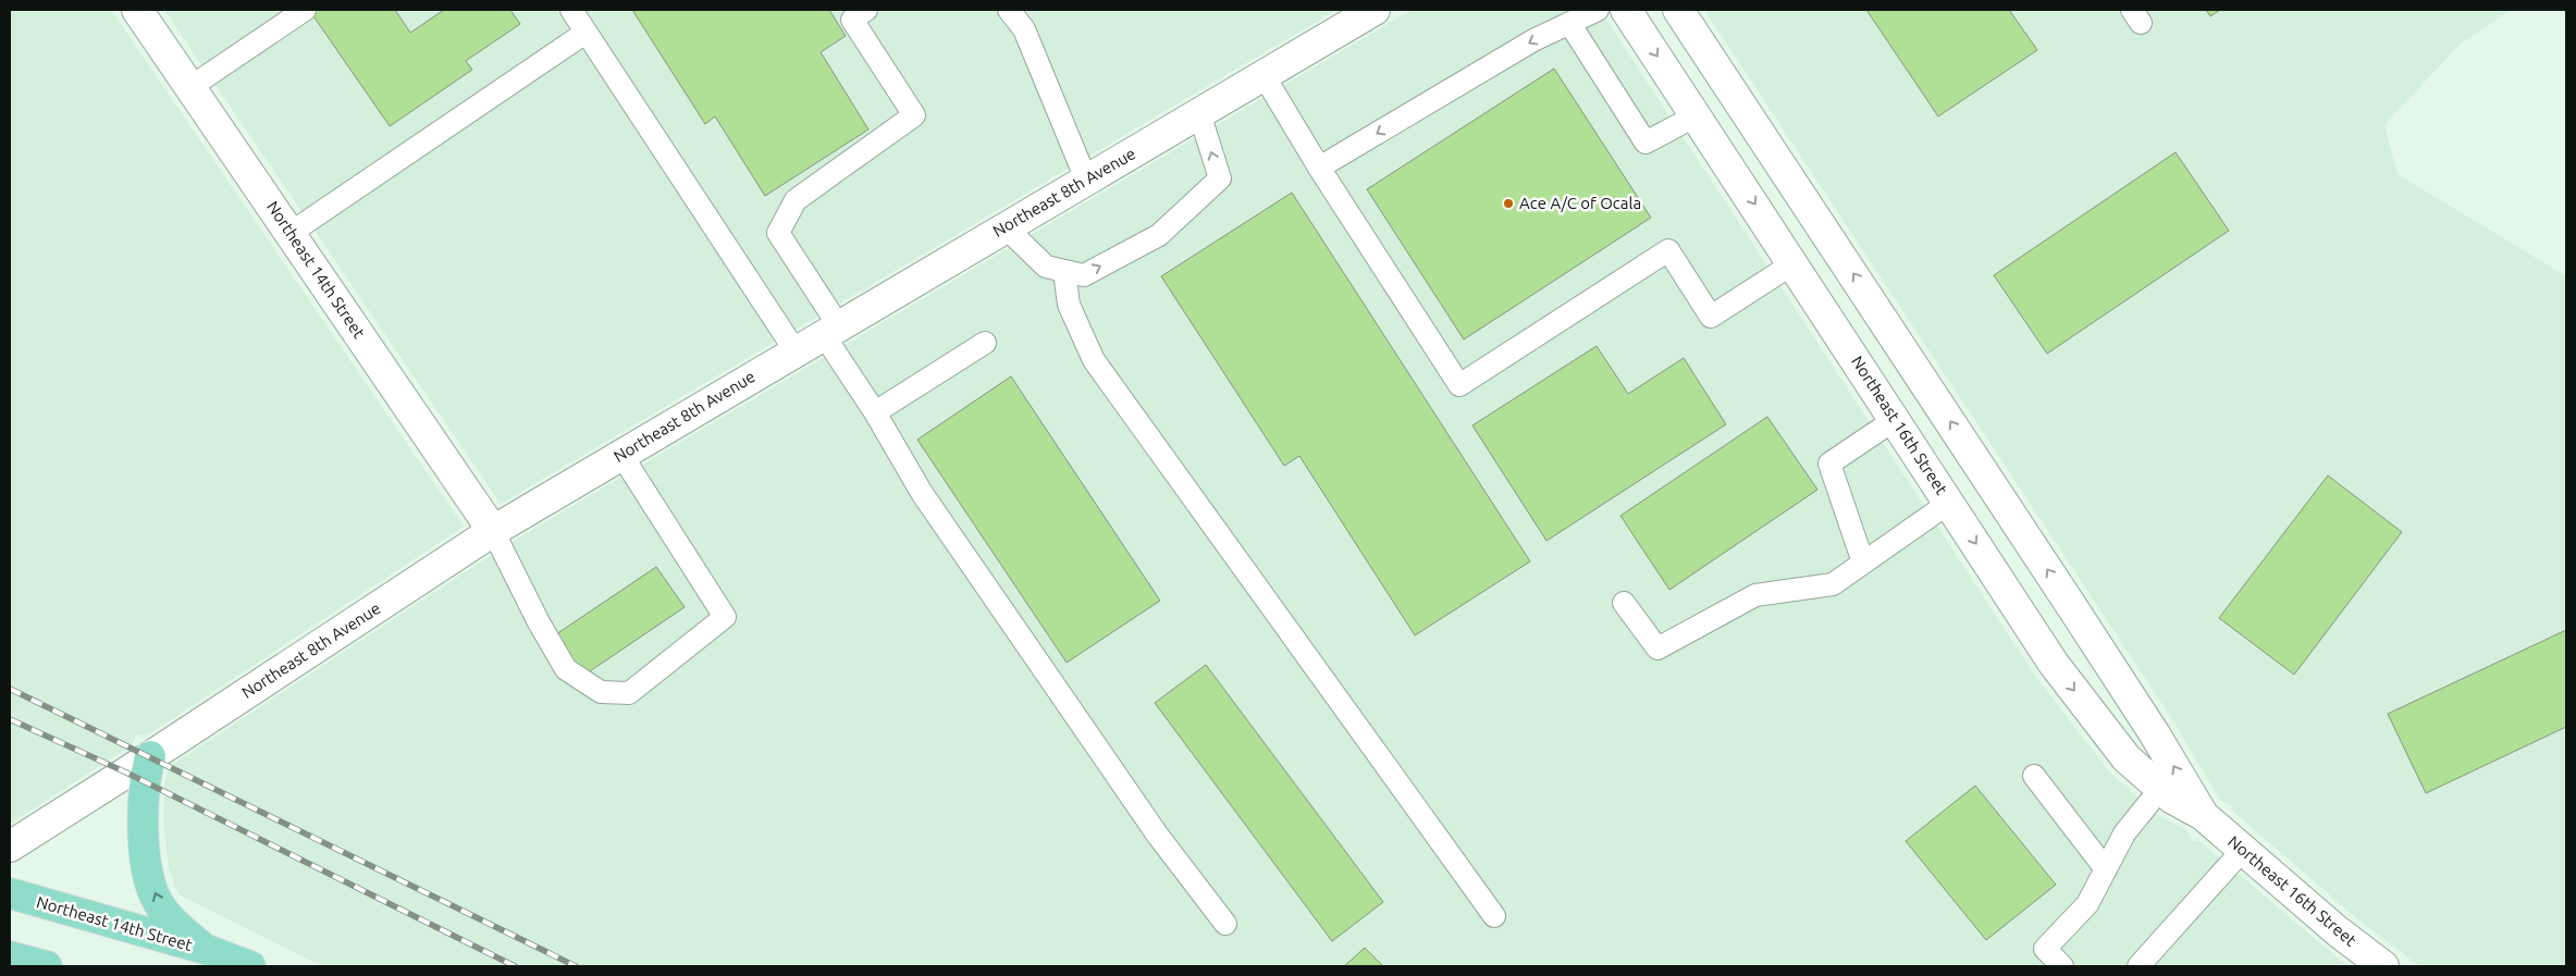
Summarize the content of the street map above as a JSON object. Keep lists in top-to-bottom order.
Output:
{
  "streets": {
    "main road": ["Northeast 14th Street"],
    "street": ["Northeast 8th Avenue", "Northeast 16th Street"]
  },
  "crossings": [
    ["Northeast 8th Avenue", "Northeast 14th Street"]
  ],
  "places": ["Ace A/C of Ocala"]
}
